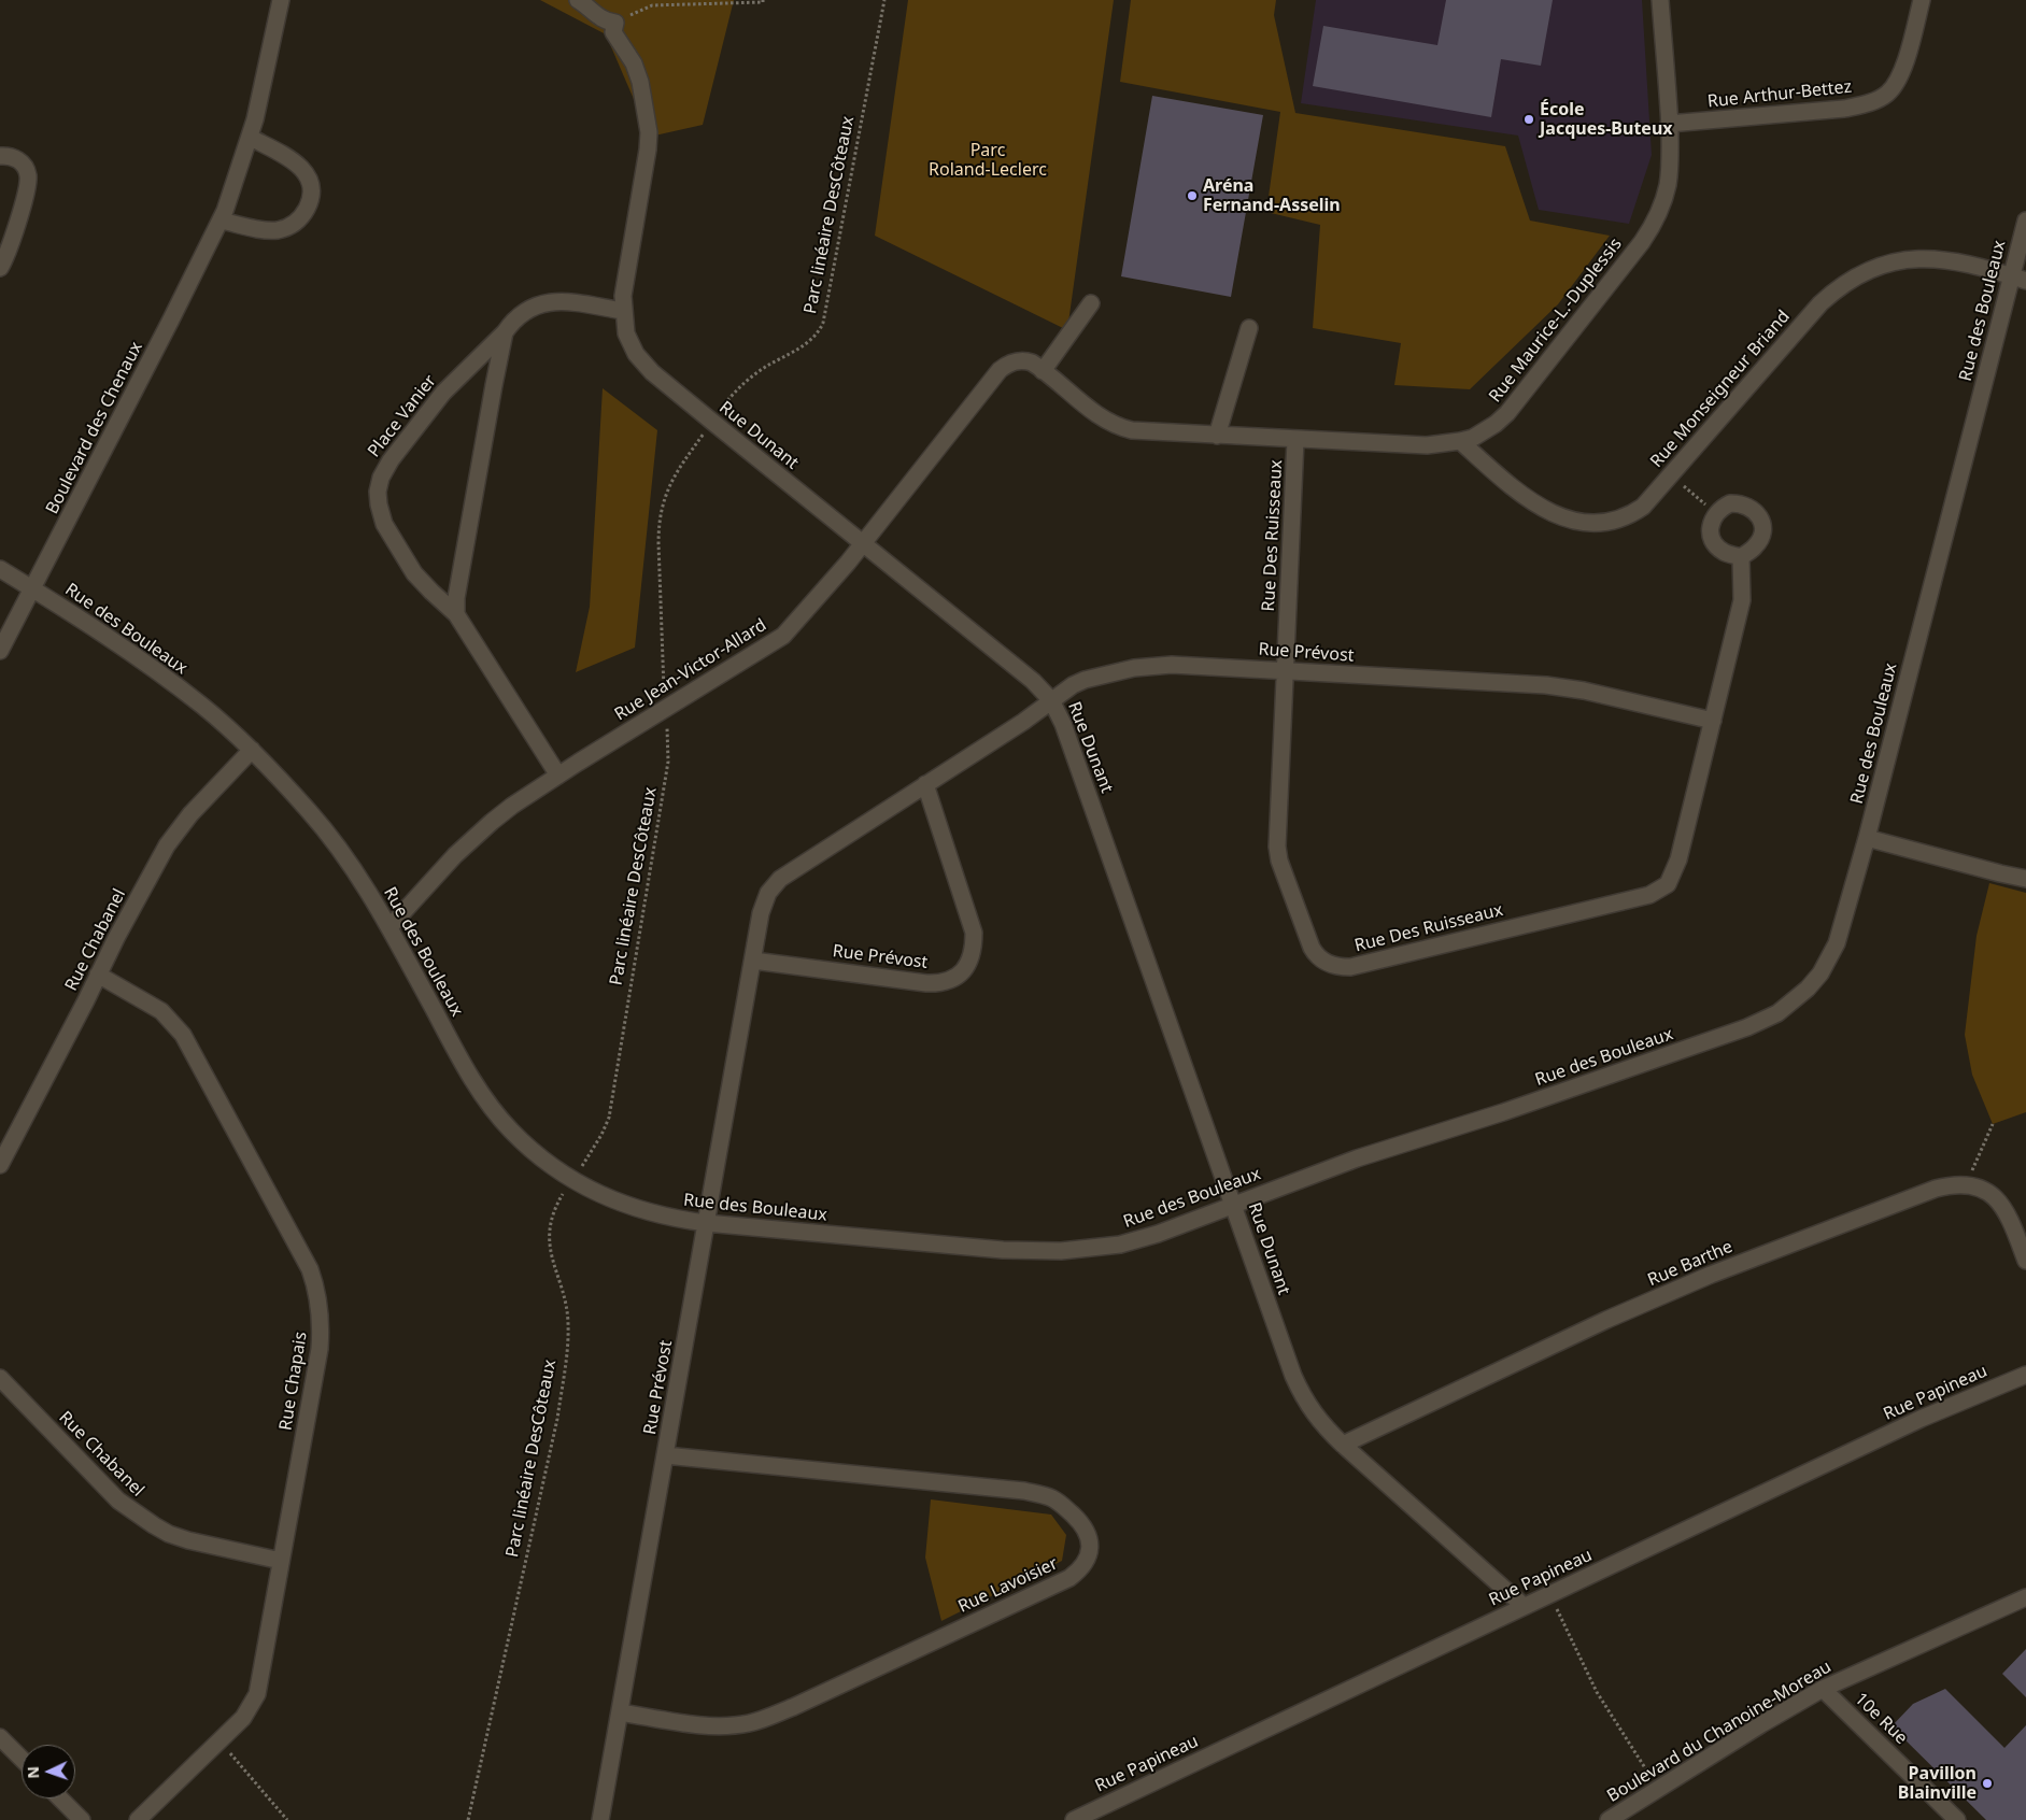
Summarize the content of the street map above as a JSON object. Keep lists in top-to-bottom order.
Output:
{
  "streets": {
    "street": [
      "Rue Arthur-Bettez",
      "Rue des Bouleaux",
      "Rue Maurice-L.-Duplessis",
      "Rue Monseigneur Briand",
      "Place Vanier",
      "Boulevard des Chenaux",
      "Rue Dunant",
      "Rue Des Ruisseaux",
      "Rue Prévost",
      "Rue Jean-Victor-Allard",
      "Rue Chabanel",
      "Rue Barthe",
      "Rue Chapais",
      "Rue Papineau",
      "Rue Lavoisier",
      "10e Rue",
      "Boulevard du Chanoine-Moreau"
    ],
    "path": ["Parc linéaire DesCôteaux"]
  },
  "crossings": [
    ["Rue Arthur-Bettez", "Rue Maurice-L.-Duplessis"],
    ["Parc linéaire DesCôteaux", "Rue des Bouleaux"],
    ["Parc linéaire DesCôteaux", "Rue Dunant"],
    ["Parc linéaire DesCôteaux", "Rue Jean-Victor-Allard"],
    ["Rue des Bouleaux", "Rue Monseigneur Briand"],
    ["Rue des Bouleaux", "Boulevard des Chenaux"],
    ["Rue des Bouleaux", "Rue Dunant"],
    ["Rue des Bouleaux", "Rue Prévost"],
    ["Rue des Bouleaux", "Rue Jean-Victor-Allard"],
    ["Rue des Bouleaux", "Rue Chabanel"],
    ["Rue Maurice-L.-Duplessis", "Rue Monseigneur Briand"],
    ["Rue Maurice-L.-Duplessis", "Rue Des Ruisseaux"],
    ["Rue Maurice-L.-Duplessis", "Rue Jean-Victor-Allard"],
    ["Place Vanier", "Rue Dunant"],
    ["Place Vanier", "Rue Jean-Victor-Allard"],
    ["Rue Dunant", "Rue Prévost"],
    ["Rue Dunant", "Rue Jean-Victor-Allard"],
    ["Rue Dunant", "Rue Barthe"],
    ["Rue Dunant", "Rue Papineau"],
    ["Rue Des Ruisseaux", "Rue Prévost"],
    ["Rue Prévost", "Rue Lavoisier"],
    ["Rue Chabanel", "Rue Chapais"],
    ["10e Rue", "Boulevard du Chanoine-Moreau"]
  ],
  "parks": ["Parc Roland-Leclerc"],
  "places": ["École Jacques-Buteux", "Aréna Fernand-Asselin", "Pavillon Blainville"],
  "north": "left"
}
